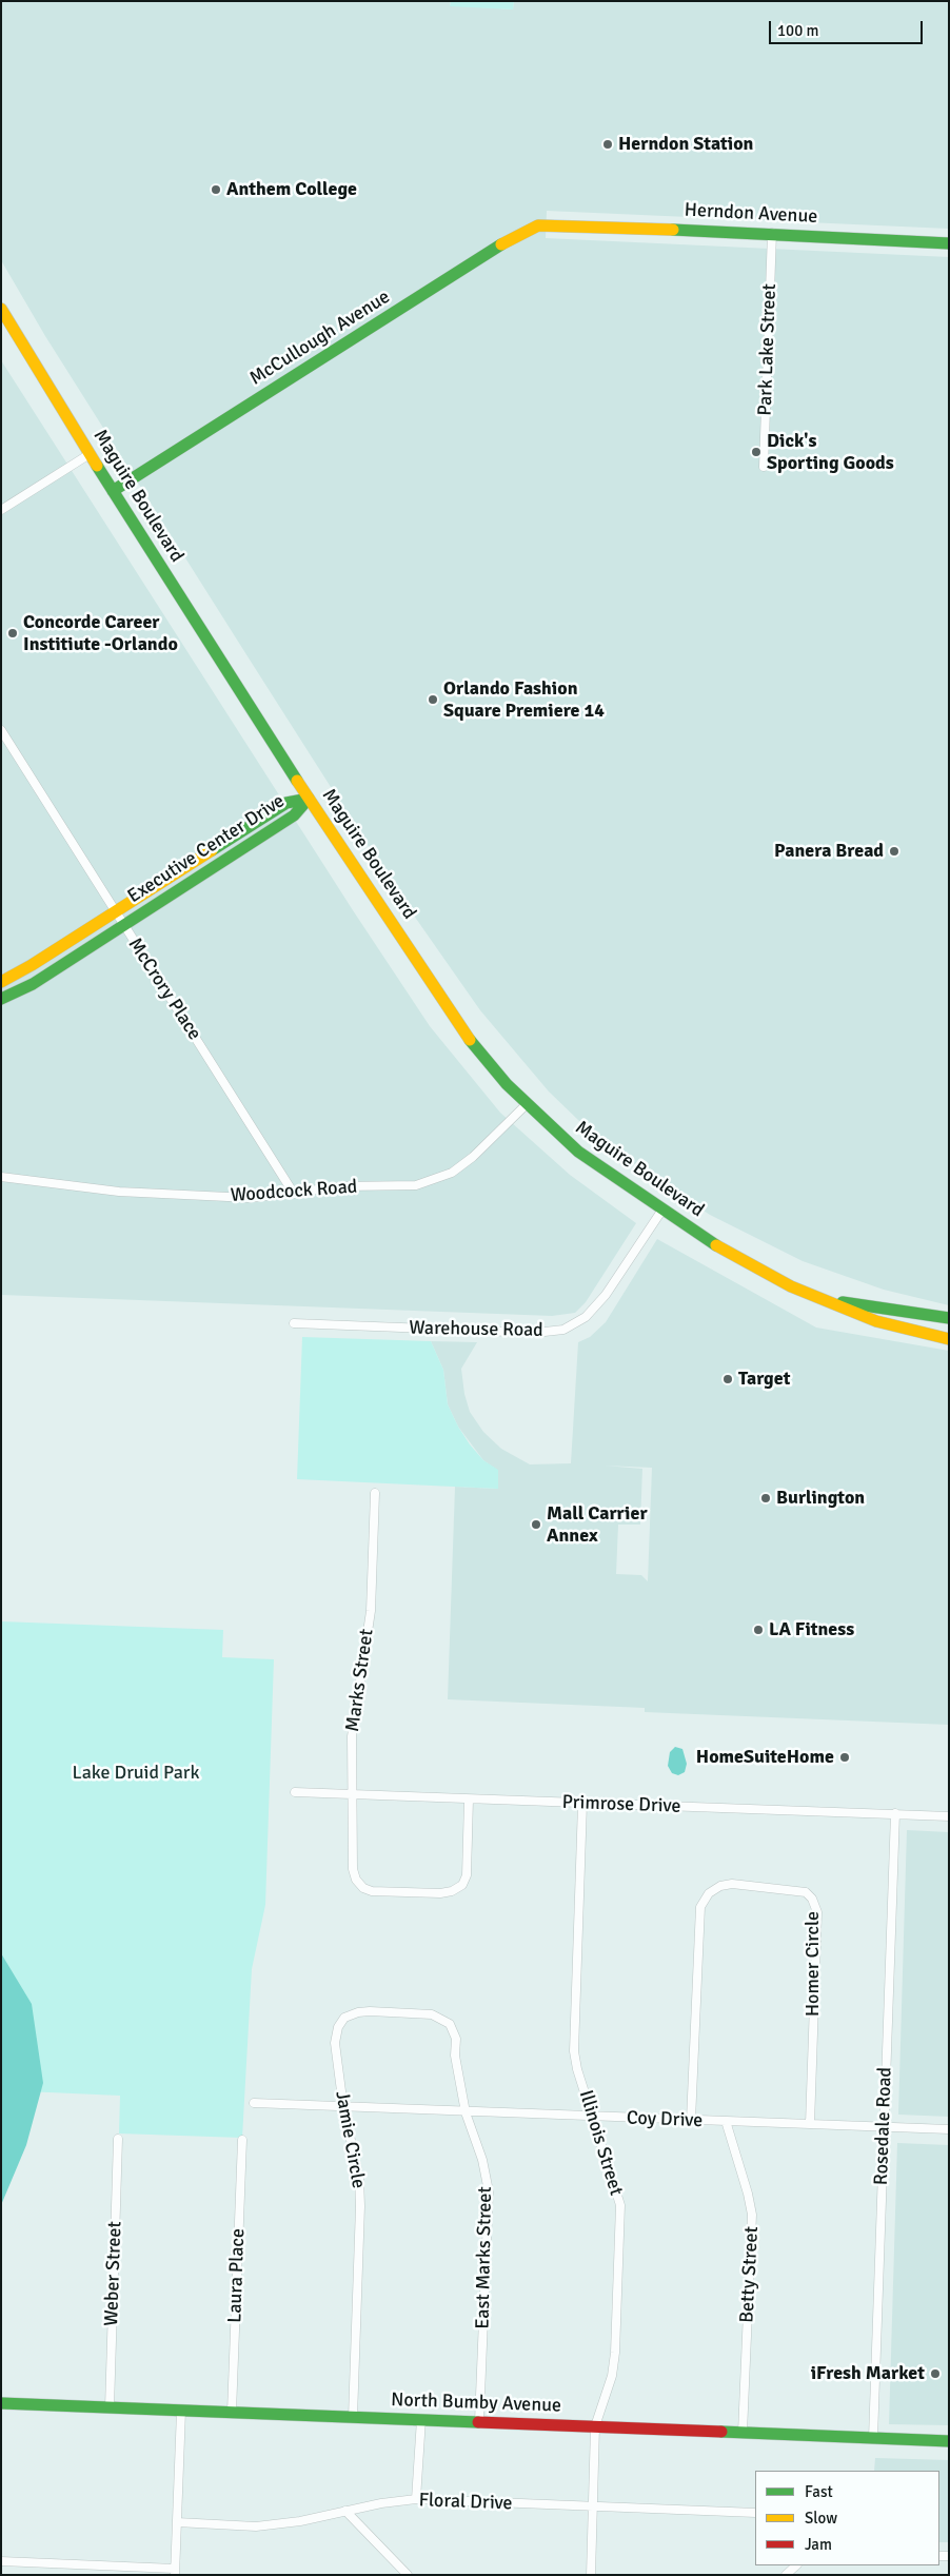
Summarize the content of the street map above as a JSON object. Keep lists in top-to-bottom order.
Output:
{
  "streets": {
    "street": [
      "Herndon Avenue",
      "McCullough Avenue",
      "Park Lake Street",
      "Maguire Boulevard",
      "Executive Center Drive",
      "McCrory Place",
      "Woodcock Road",
      "Warehouse Road",
      "Marks Street",
      "Primrose Drive",
      "Homer Circle",
      "Coy Drive",
      "Rosedale Road",
      "Jamie Circle",
      "Illinois Street",
      "East Marks Street",
      "Weber Street",
      "Betty Street",
      "Laura Place",
      "North Bumby Avenue",
      "Floral Drive"
    ]
  },
  "crossings": [
    ["Herndon Avenue", "McCullough Avenue"],
    ["Herndon Avenue", "Park Lake Street"],
    ["McCullough Avenue", "Maguire Boulevard"],
    ["Maguire Boulevard", "Executive Center Drive"],
    ["Maguire Boulevard", "Woodcock Road"],
    ["Maguire Boulevard", "Warehouse Road"],
    ["Executive Center Drive", "McCrory Place"],
    ["McCrory Place", "Woodcock Road"],
    ["Marks Street", "Primrose Drive"],
    ["Primrose Drive", "Rosedale Road"],
    ["Primrose Drive", "Illinois Street"],
    ["Homer Circle", "Coy Drive"],
    ["Coy Drive", "Rosedale Road"],
    ["Coy Drive", "Jamie Circle"],
    ["Coy Drive", "Illinois Street"],
    ["Coy Drive", "East Marks Street"],
    ["Coy Drive", "Betty Street"],
    ["Rosedale Road", "North Bumby Avenue"],
    ["Jamie Circle", "East Marks Street"],
    ["Jamie Circle", "North Bumby Avenue"],
    ["Illinois Street", "North Bumby Avenue"],
    ["Illinois Street", "Floral Drive"],
    ["East Marks Street", "North Bumby Avenue"],
    ["Weber Street", "North Bumby Avenue"],
    ["Betty Street", "North Bumby Avenue"],
    ["Laura Place", "North Bumby Avenue"]
  ],
  "parks": ["Lake Druid Park"],
  "places": [
    "Herndon Station",
    "Anthem College",
    "Dick's Sporting Goods",
    "Concorde Career Institiute -Orlando",
    "Orlando Fashion Square Premiere 14",
    "Panera Bread",
    "Target",
    "Burlington",
    "Mall Carrier Annex",
    "LA Fitness",
    "HomeSuiteHome",
    "iFresh Market"
  ],
  "legend": ["Fast", "Slow", "Jam"],
  "scale_bar": "100 m"
}
